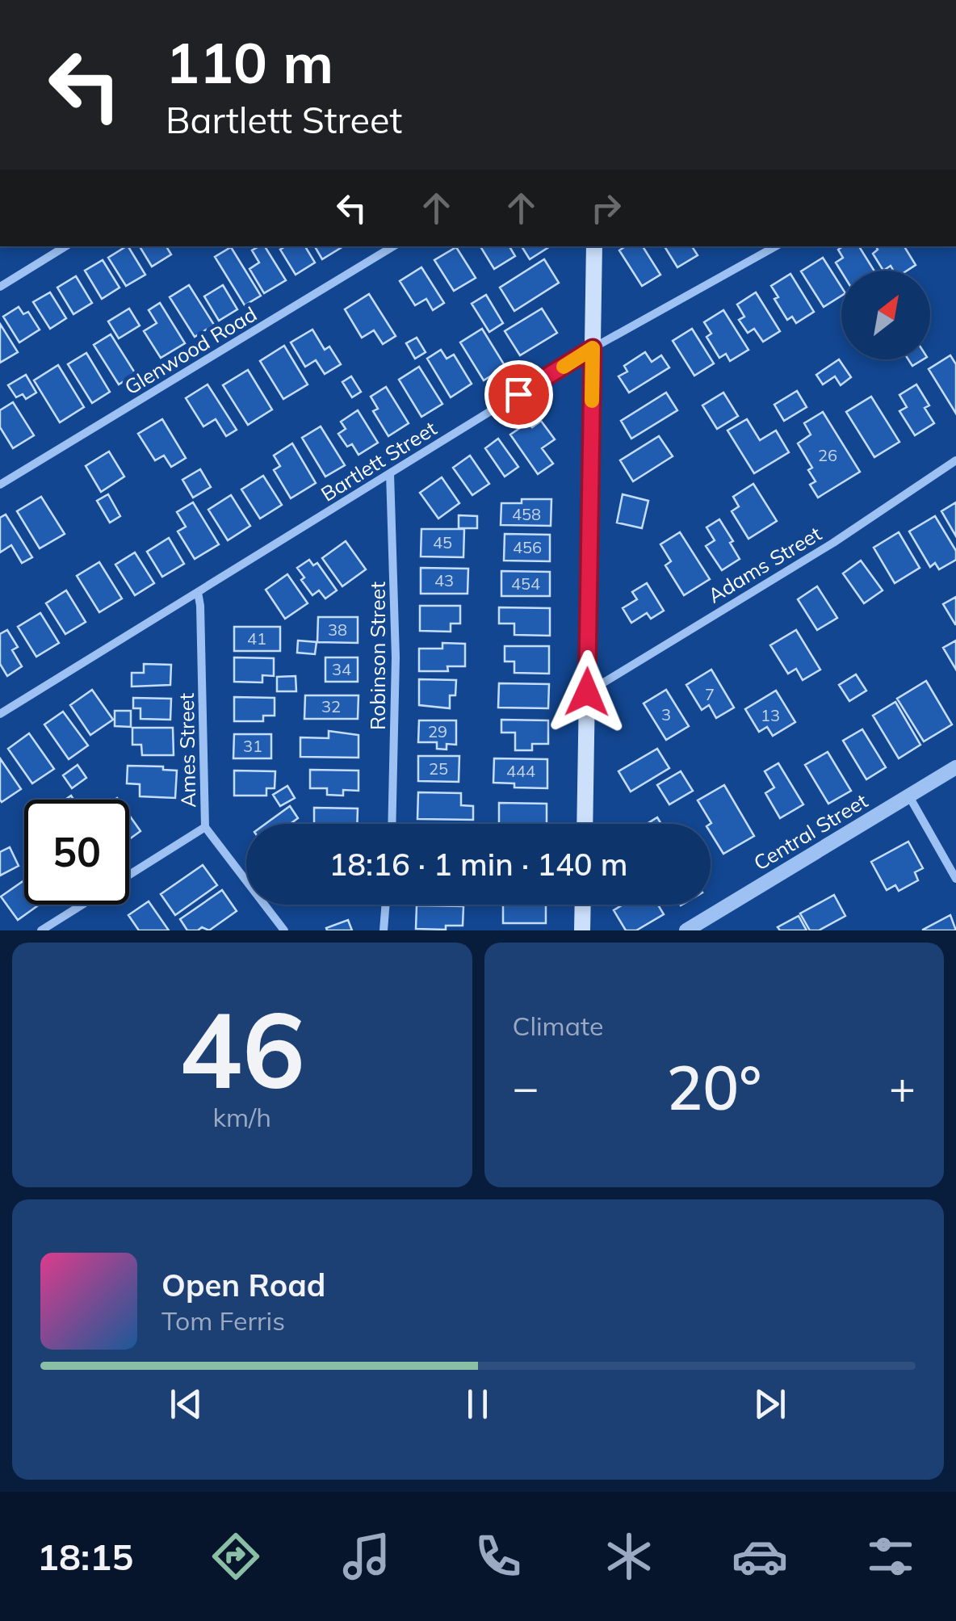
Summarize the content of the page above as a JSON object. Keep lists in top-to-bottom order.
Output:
{
  "streets": {
    "street": [
      "Glenwood Road",
      "Bartlett Street",
      "Adams Street",
      "Robinson Street",
      "Ames Street",
      "Central Street"
    ]
  },
  "crossings": [
    ["Bartlett Street", "Robinson Street"],
    ["Bartlett Street", "Ames Street"]
  ],
  "house_numbers": [
    "26",
    "458",
    "45",
    "456",
    "43",
    "454",
    "38",
    "41",
    "34",
    "7",
    "32",
    "3",
    "13",
    "29",
    "31",
    "25",
    "444"
  ],
  "north": "top right",
  "page": {
    "turn": ["110 m", "Bartlett Street"],
    "limit": "50",
    "trip": "18:16 · 1 min · 140 m",
    "tile": [
      ["46", "km/h"],
      "Climate"
    ],
    "heat": ["−", "20°", "+"],
    "song": ["Open Road", "Tom Ferris"],
    "tabs": "18:15"
  }
}
